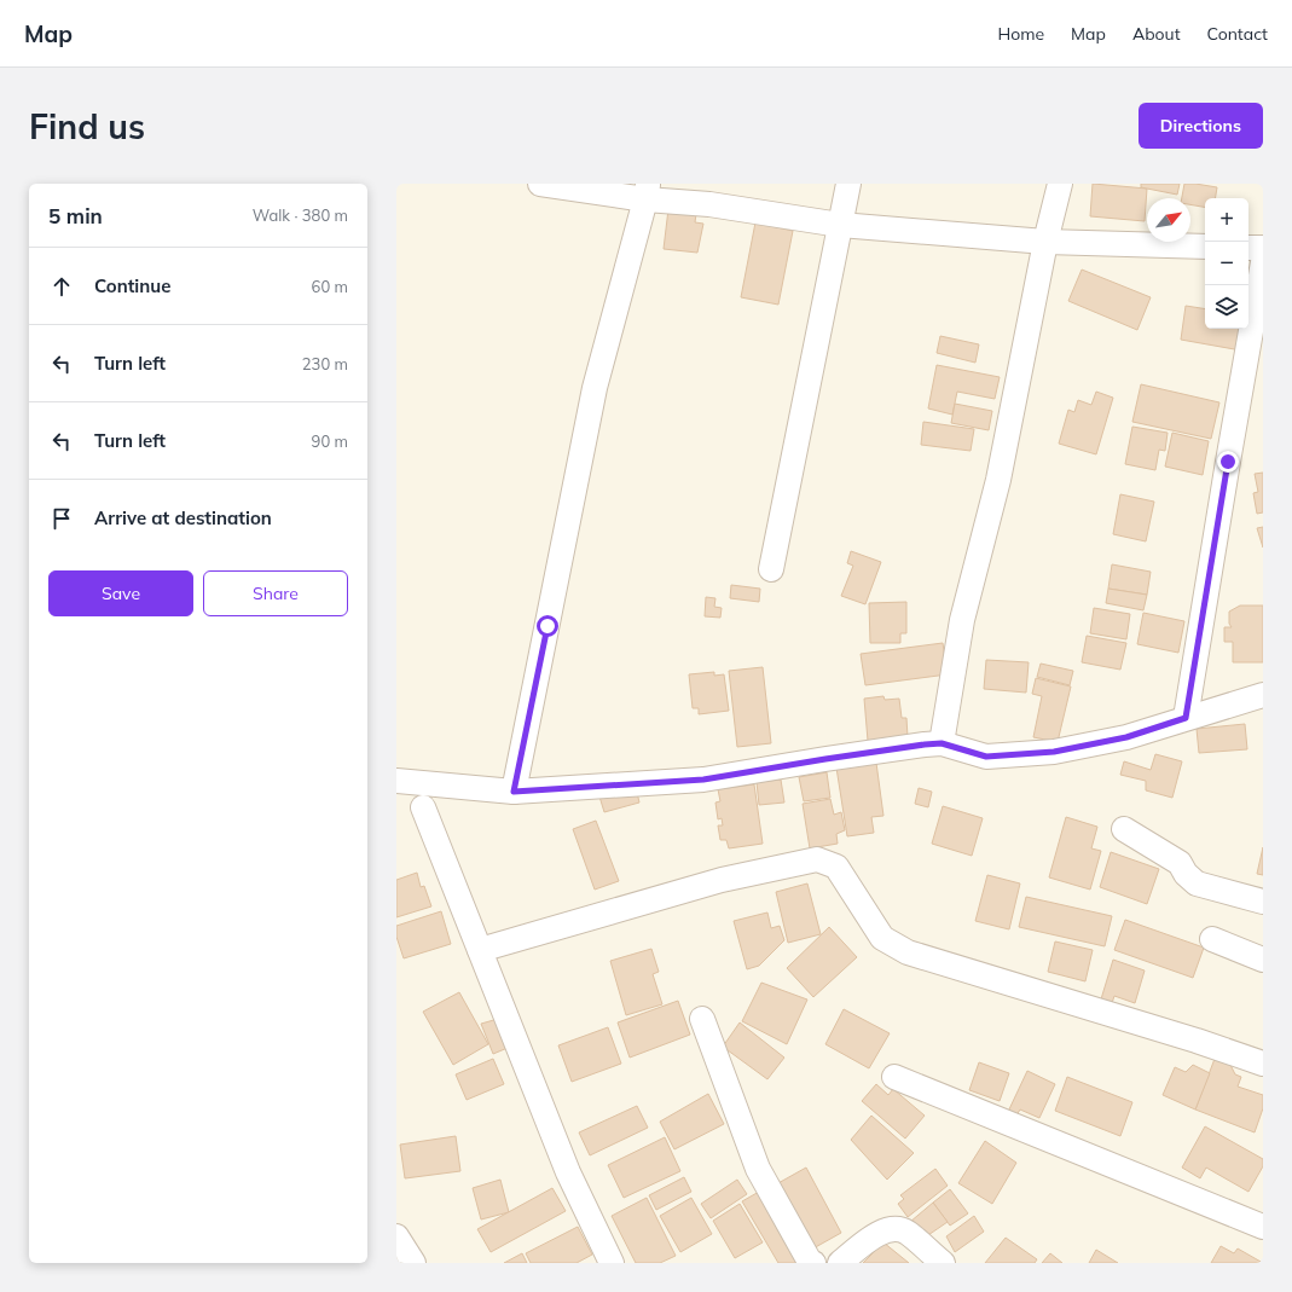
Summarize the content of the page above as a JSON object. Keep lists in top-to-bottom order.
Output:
{
  "north": "top right",
  "page": {
    "header": "Map",
    "nav": [
      "Home",
      "Map",
      "About",
      "Contact"
    ],
    "buttons": [
      "Directions",
      ["Save", "Share"]
    ],
    "title": "Find us",
    "heading": ["5 min", "Walk · 380 m"],
    "map_buttons": ["+", "−"],
    "list": [
      ["Continue", "60 m"],
      ["Turn left", "230 m"],
      ["Turn left", "90 m"],
      "Arrive at destination"
    ]
  }
}
